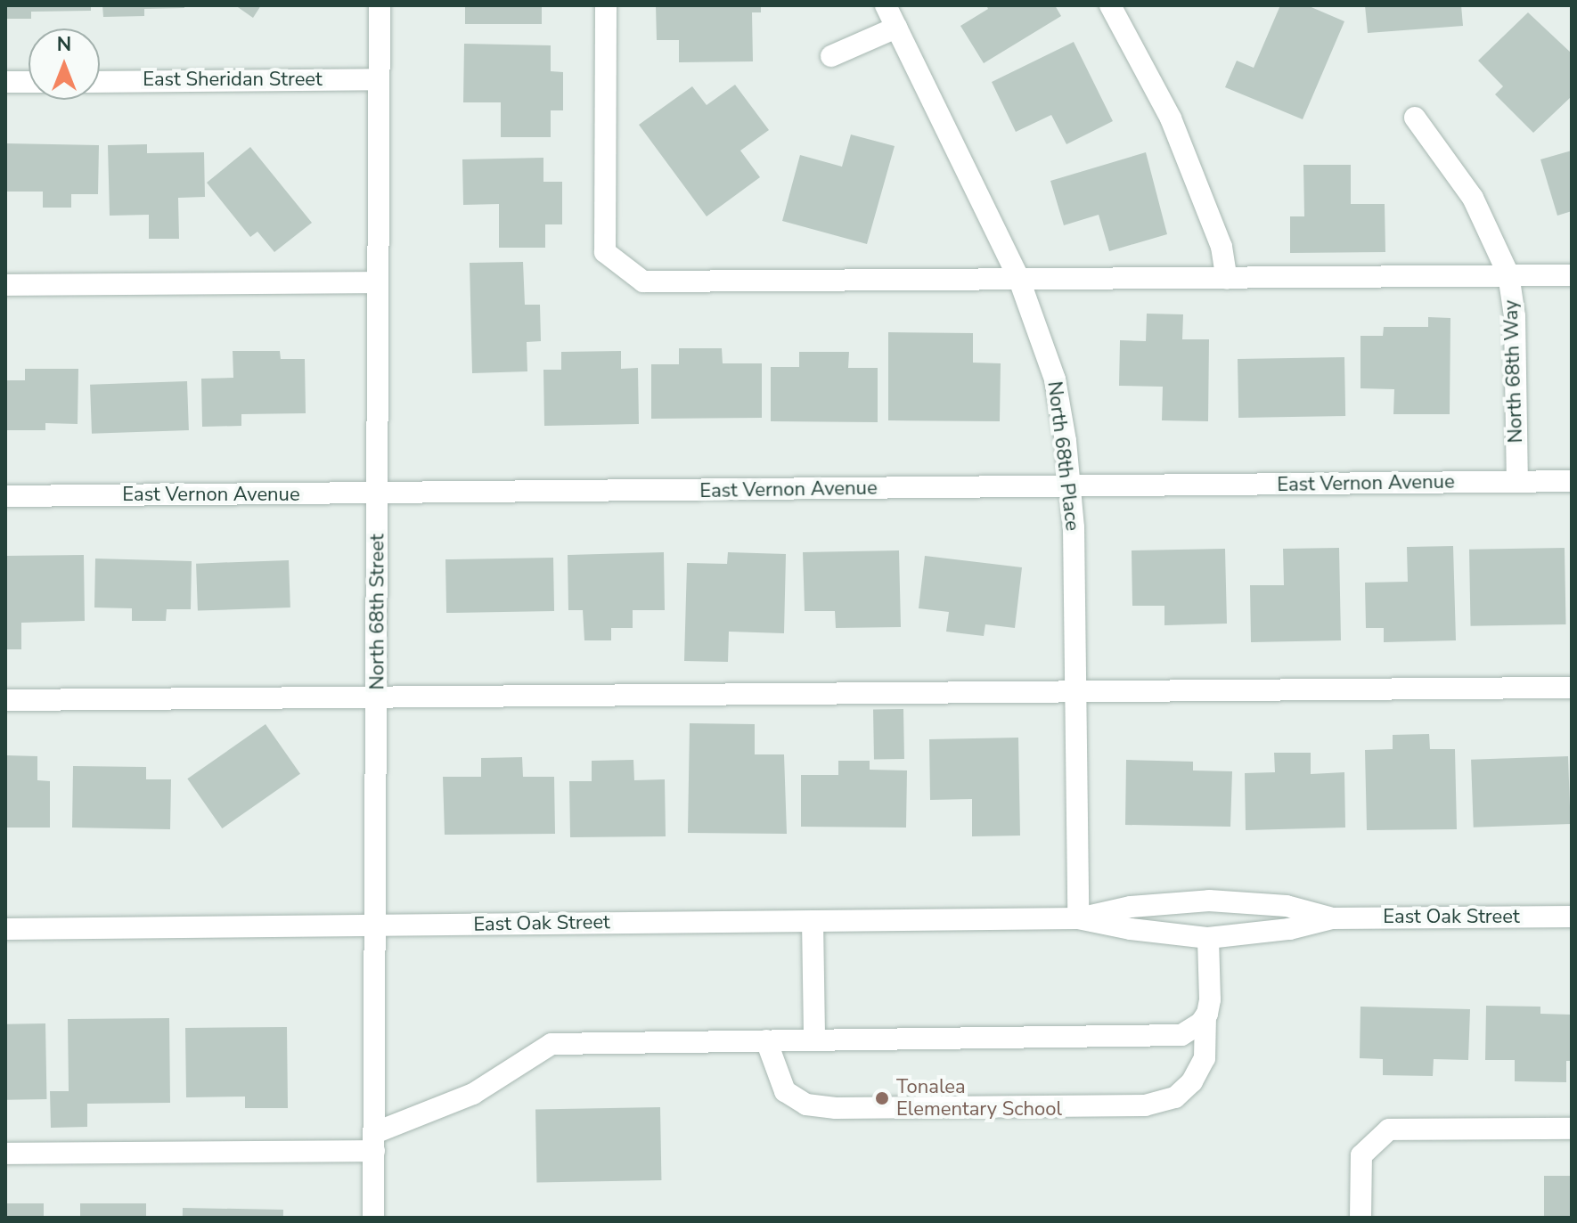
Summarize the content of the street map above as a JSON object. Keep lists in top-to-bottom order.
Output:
{
  "streets": {
    "street": [
      "East Sheridan Street",
      "North 68th Way",
      "North 68th Place",
      "East Vernon Avenue",
      "North 68th Street",
      "East Oak Street"
    ]
  },
  "crossings": [
    ["East Sheridan Street", "North 68th Street"],
    ["North 68th Way", "East Vernon Avenue"],
    ["North 68th Place", "East Vernon Avenue"],
    ["North 68th Place", "East Oak Street"],
    ["East Vernon Avenue", "North 68th Street"],
    ["North 68th Street", "East Oak Street"]
  ],
  "places": ["Tonalea Elementary School"],
  "north": "top"
}
